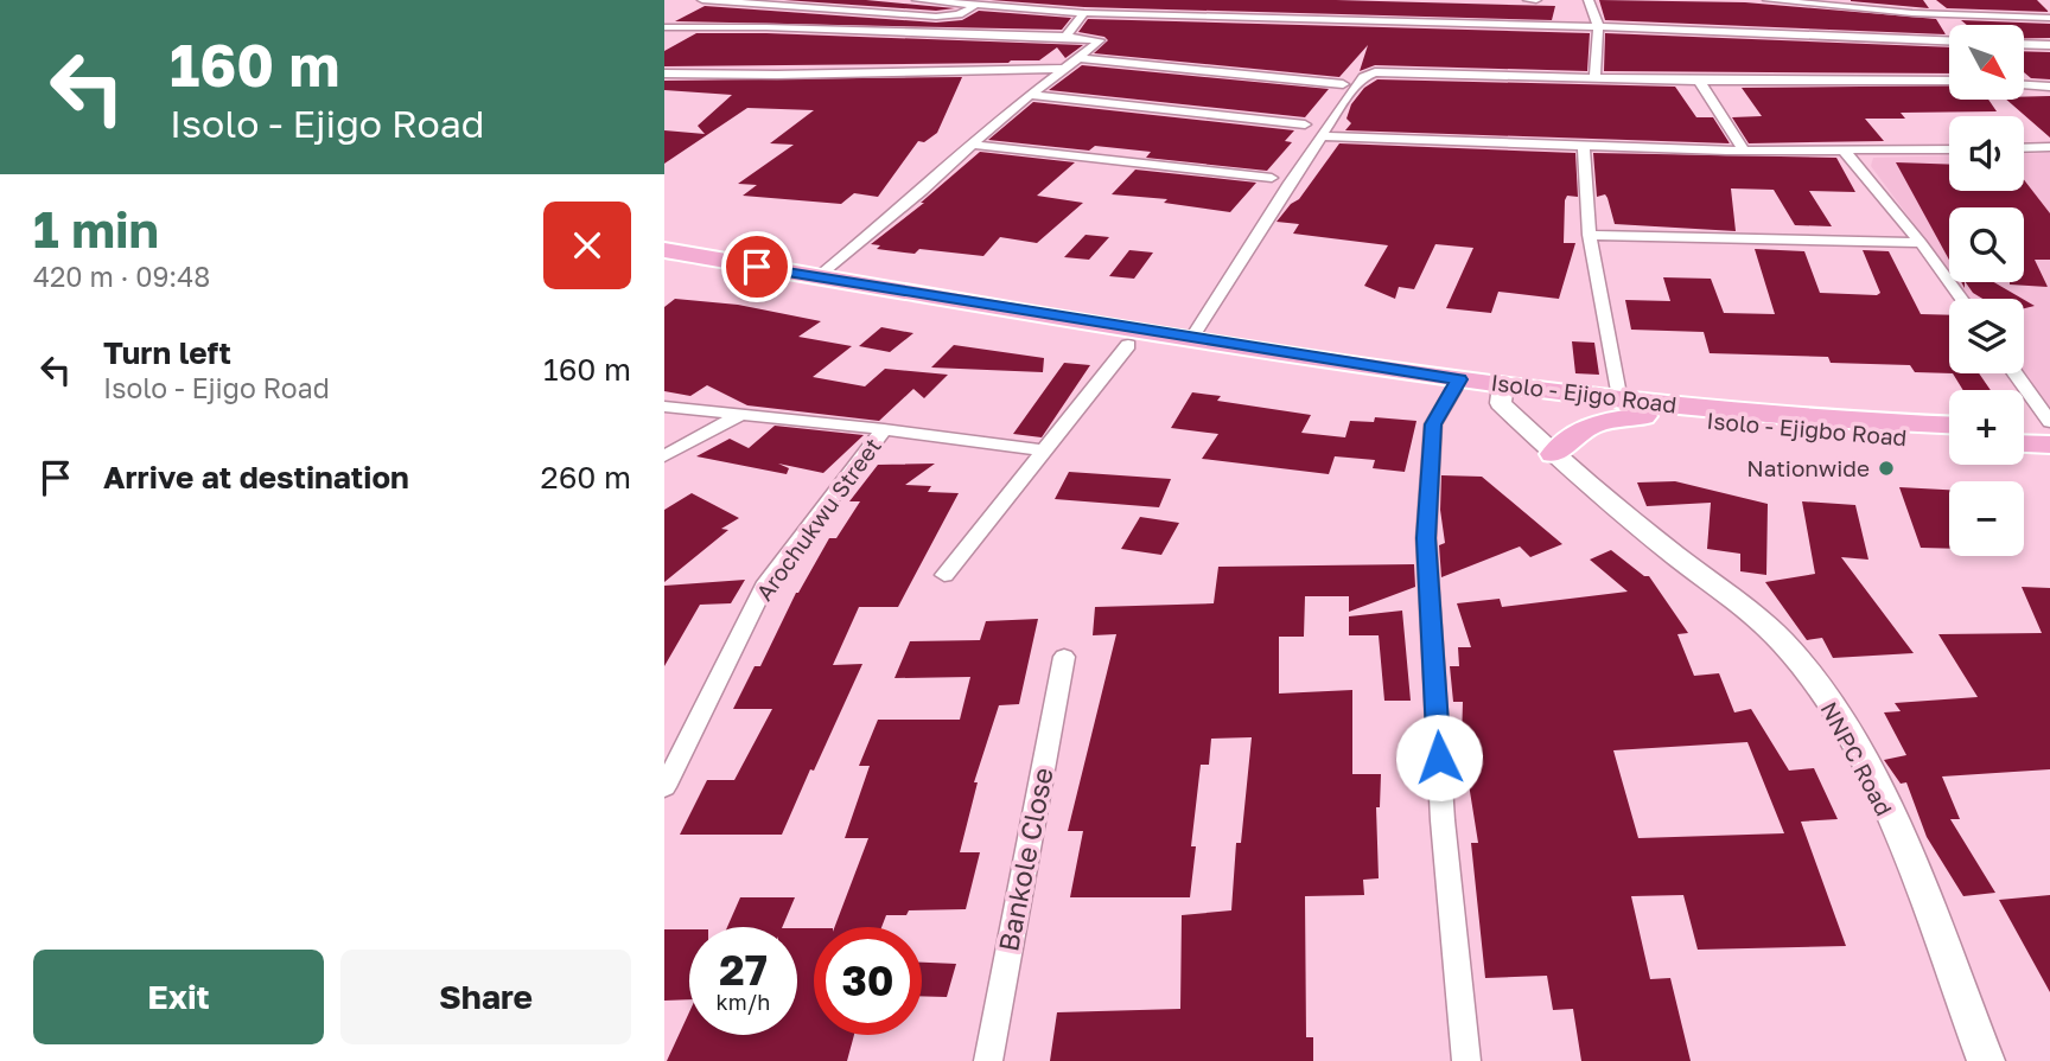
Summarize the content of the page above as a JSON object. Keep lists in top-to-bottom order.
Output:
{
  "streets": {
    "main road": ["Isolo - Ejigo Road", "Isolo - Ejigbo Road"],
    "street": ["Arochukwu Street", "NNPC Road", "Bankole Close"]
  },
  "crossings": [
    ["Isolo - Ejigo Road", "Isolo - Ejigbo Road"],
    ["Isolo - Ejigbo Road", "NNPC Road"]
  ],
  "places": ["Nationwide"],
  "north": "bottom right",
  "page": {
    "turn": ["160 m", "Isolo - Ejigo Road"],
    "map_buttons": ["+", "−"],
    "heading": ["1 min", "420 m · 09:48"],
    "list": [
      {
        "name": "Turn left",
        "note": "Isolo - Ejigo Road",
        "value": "160 m"
      },
      {
        "name": "Arrive at destination",
        "value": "260 m"
      }
    ],
    "speed": "27 km/h",
    "limit": "30",
    "buttons": ["Exit", "Share"]
  }
}
